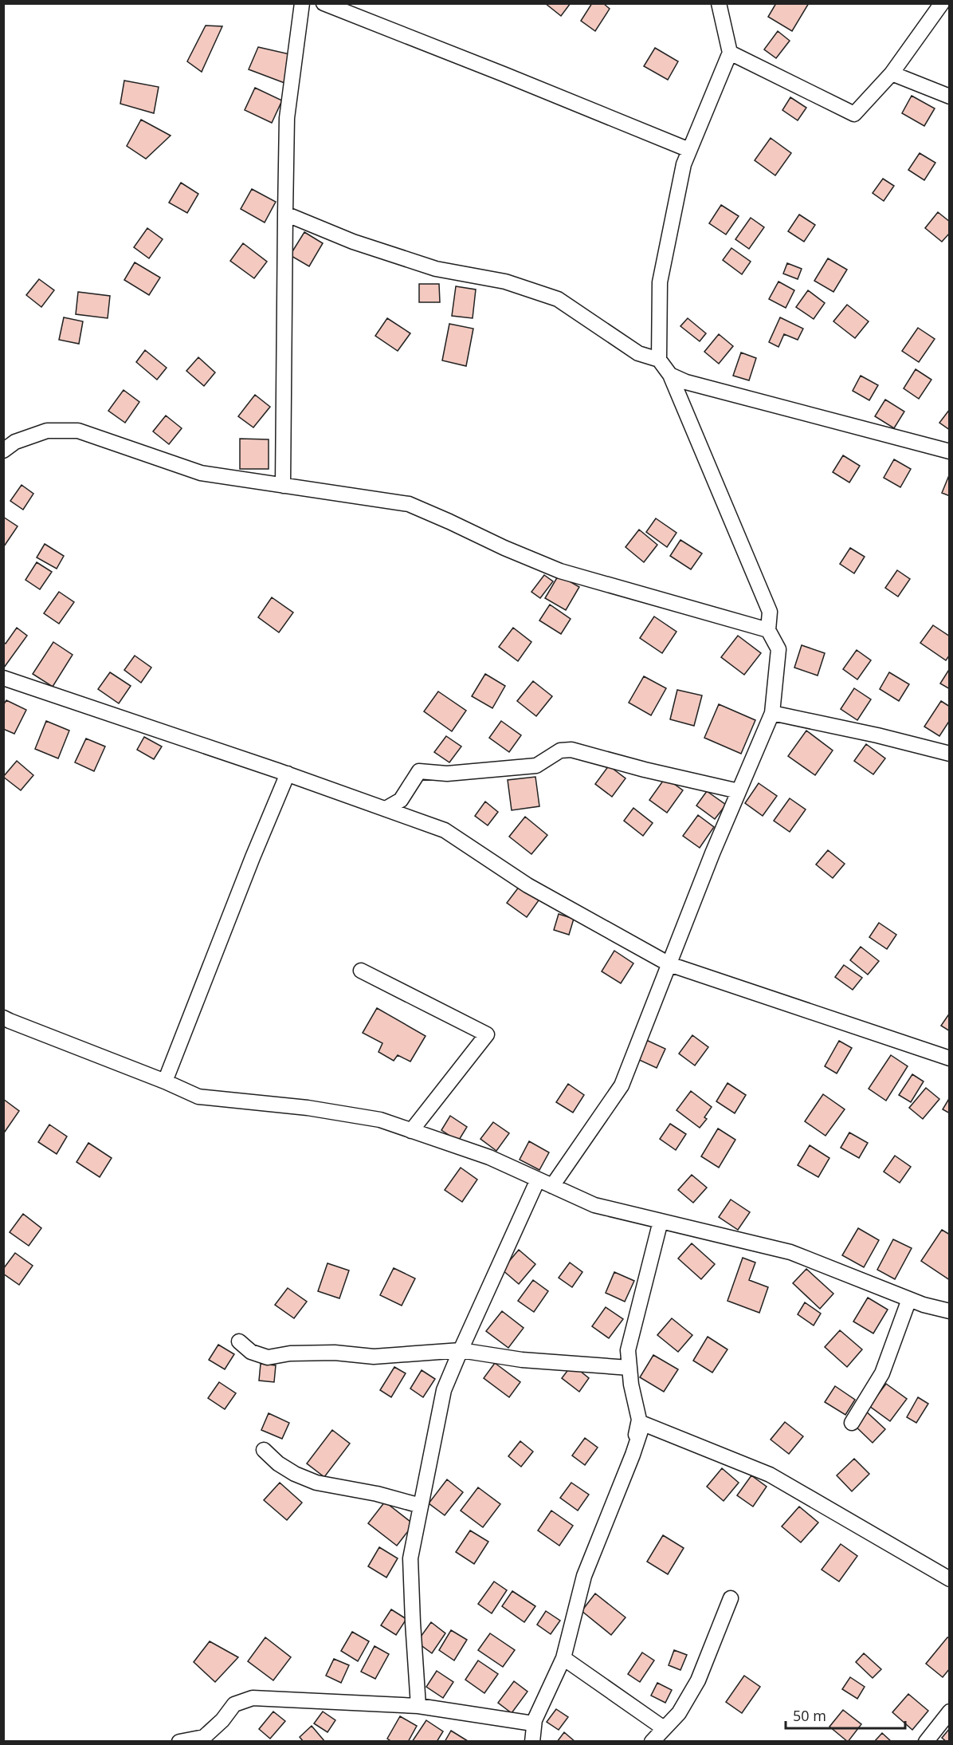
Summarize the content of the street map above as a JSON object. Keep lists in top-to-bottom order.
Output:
{
  "scale_bar": "50 m"
}
